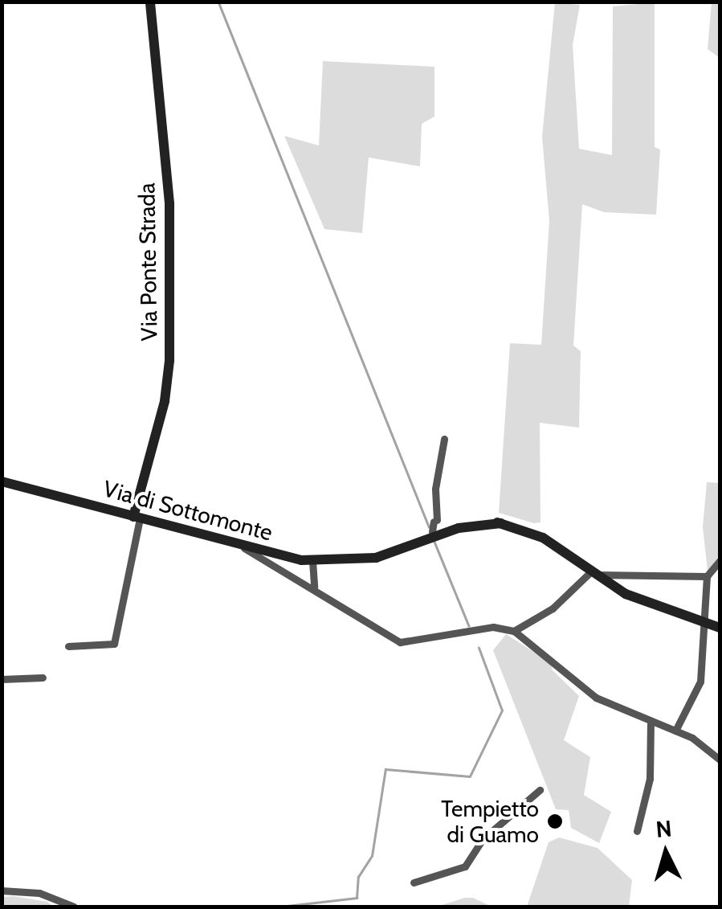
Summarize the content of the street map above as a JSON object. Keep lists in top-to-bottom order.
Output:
{
  "streets": {
    "main road": ["Via Ponte Strada", "Via di Sottomonte"]
  },
  "crossings": [
    ["Via Ponte Strada", "Via di Sottomonte"]
  ],
  "places": ["Tempietto di Guamo"],
  "north": "top"
}
